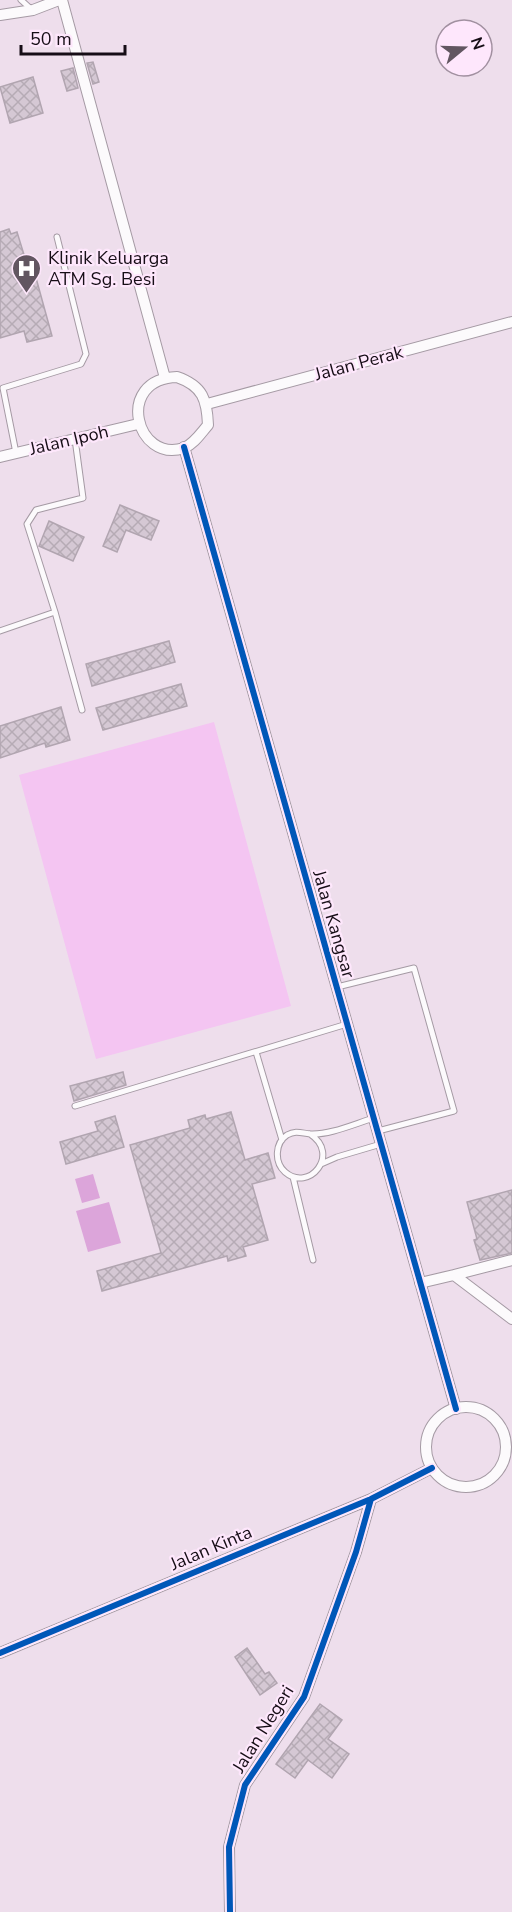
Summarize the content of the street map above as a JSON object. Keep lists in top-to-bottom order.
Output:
{
  "streets": {
    "street": [
      "Jalan Perak",
      "Jalan Ipoh",
      "Jalan Kangsar",
      "Jalan Kinta",
      "Jalan Negeri"
    ]
  },
  "crossings": [
    ["Jalan Perak", "Jalan Ipoh"],
    ["Jalan Perak", "Jalan Kangsar"],
    ["Jalan Ipoh", "Jalan Kangsar"],
    ["Jalan Kangsar", "Jalan Kinta"],
    ["Jalan Kinta", "Jalan Negeri"]
  ],
  "places": {
    "hospital": ["Klinik Keluarga ATM Sg. Besi"]
  },
  "scale_bar": "50 m",
  "north": "right"
}
